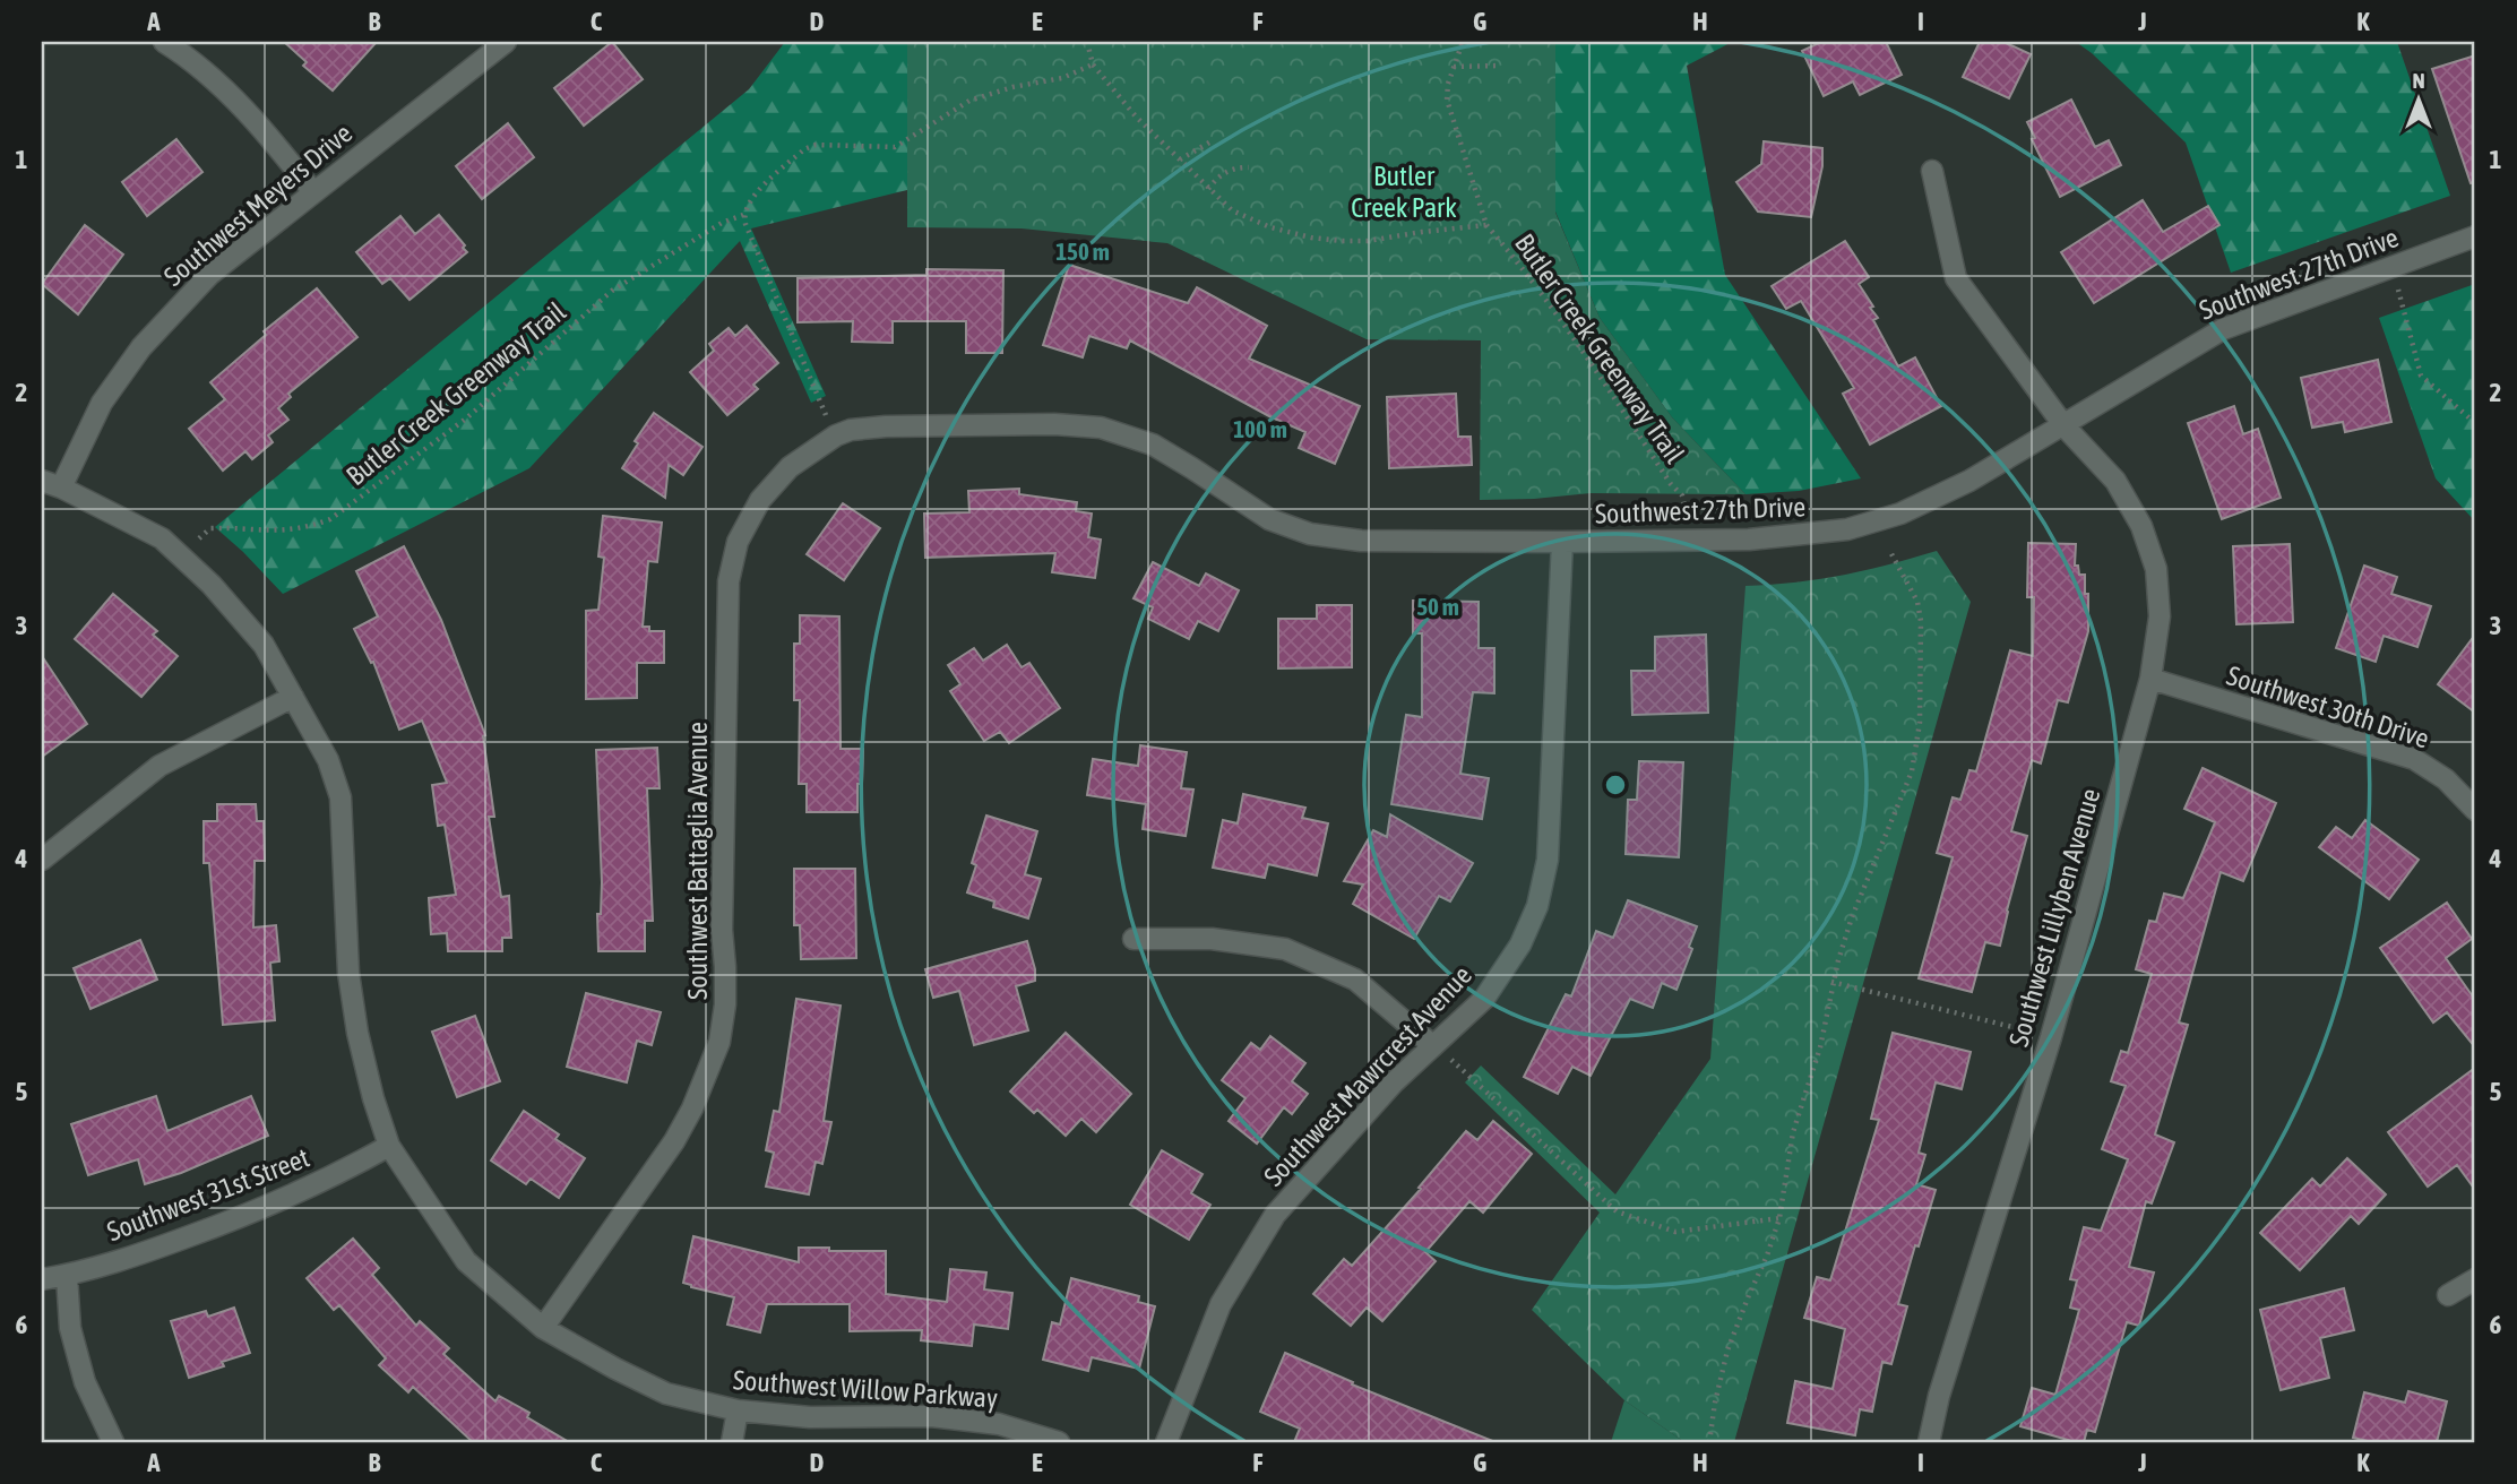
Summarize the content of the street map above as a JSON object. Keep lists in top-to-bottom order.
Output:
{
  "streets": {
    "street": [
      "Southwest Meyers Drive",
      "Southwest 27th Drive",
      "Southwest 30th Drive",
      "Southwest Battaglia Avenue",
      "Southwest Lillyben Avenue",
      "Southwest Mawrcrest Avenue",
      "Southwest 31st Street",
      "Southwest Willow Parkway"
    ],
    "path": ["Butler Creek Greenway Trail"]
  },
  "crossings": [
    ["Southwest Meyers Drive", "Southwest Willow Parkway"],
    ["Southwest 27th Drive", "Butler Creek Greenway Trail"],
    ["Southwest 27th Drive", "Southwest Battaglia Avenue"],
    ["Southwest 27th Drive", "Southwest Lillyben Avenue"],
    ["Southwest 27th Drive", "Southwest Mawrcrest Avenue"],
    ["Butler Creek Greenway Trail", "Southwest Willow Parkway"],
    ["Southwest 30th Drive", "Southwest Lillyben Avenue"],
    ["Southwest Battaglia Avenue", "Southwest Willow Parkway"],
    ["Southwest 31st Street", "Southwest Willow Parkway"]
  ],
  "parks": ["Butler Creek Park"],
  "north": "top",
  "grid": {
    "columns": [
      "A",
      "B",
      "C",
      "D",
      "E",
      "F",
      "G",
      "H",
      "I",
      "J",
      "K"
    ],
    "rows": [
      "1",
      "2",
      "3",
      "4",
      "5",
      "6"
    ]
  },
  "rings": ["150 m", "100 m", "50 m"]
}
